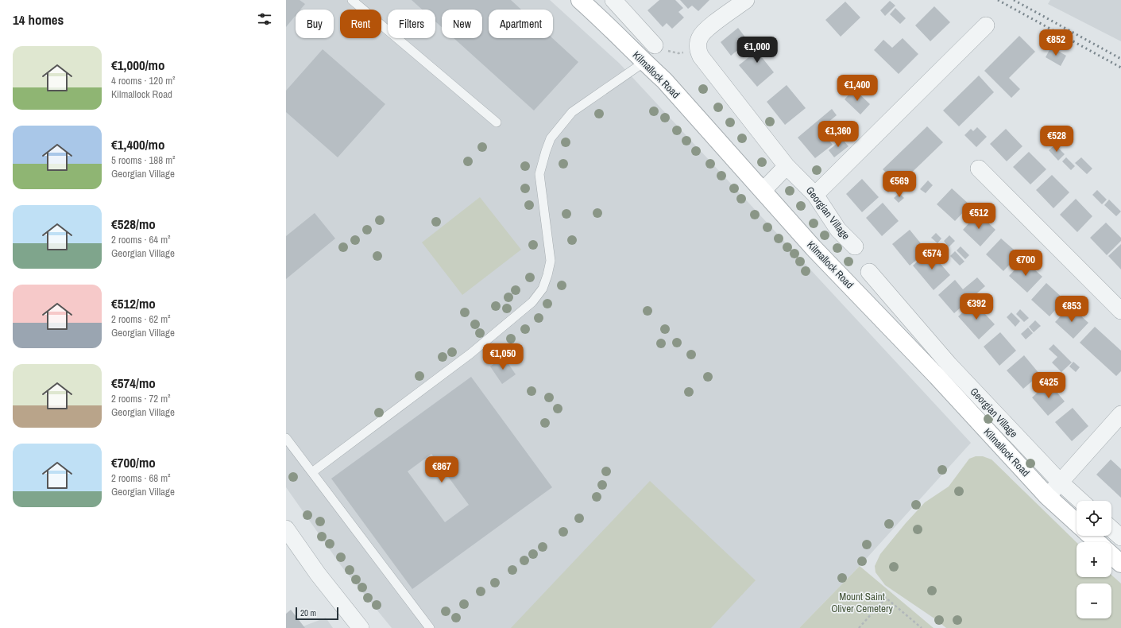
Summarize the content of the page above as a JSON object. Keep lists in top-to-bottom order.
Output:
{
  "streets": {
    "main road": ["Kilmallock Road"],
    "street": ["Georgian Village"]
  },
  "crossings": [
    ["Kilmallock Road", "Georgian Village"]
  ],
  "parks": ["Mount Saint Oliver Cemetery"],
  "scale_bar": "20 m",
  "page": {
    "heading": "14 homes",
    "chip": [
      "Buy",
      "Rent",
      "Filters",
      "New",
      "Apartment"
    ],
    "price": [
      "€852",
      "€1,000",
      "€1,400",
      "€1,360",
      "€528",
      "€569",
      "€512",
      "€574",
      "€700",
      "€392",
      "€853",
      "€1,050",
      "€425",
      "€867"
    ],
    "list": [
      {
        "name": "€1,000/mo",
        "note": "4 rooms · 120 m² · Kilmallock Road"
      },
      {
        "name": "€1,400/mo",
        "note": "5 rooms · 188 m² · Georgian Village"
      },
      {
        "name": "€528/mo",
        "note": "2 rooms · 64 m² · Georgian Village"
      },
      {
        "name": "€512/mo",
        "note": "2 rooms · 62 m² · Georgian Village"
      },
      {
        "name": "€574/mo",
        "note": "2 rooms · 72 m² · Georgian Village"
      },
      {
        "name": "€700/mo",
        "note": "2 rooms · 68 m² · Georgian Village"
      }
    ],
    "map_buttons": ["+", "−"],
    "scale": "20 m"
  }
}
